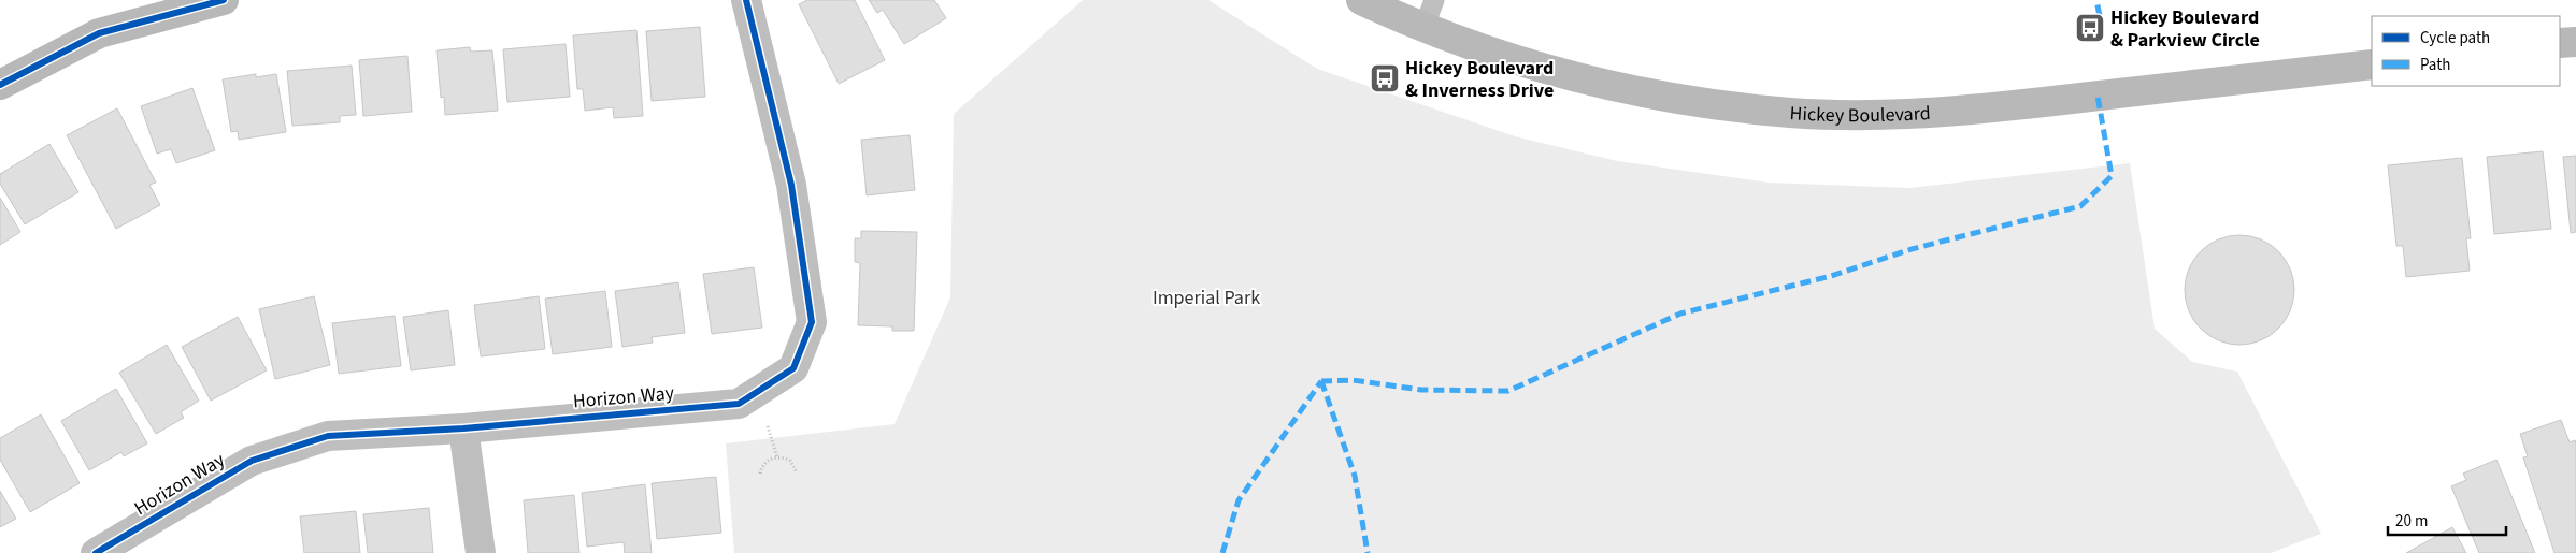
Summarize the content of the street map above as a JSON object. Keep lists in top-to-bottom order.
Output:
{
  "streets": {
    "main road": ["Hickey Boulevard"],
    "street": ["Horizon Way"]
  },
  "parks": ["Imperial Park"],
  "places": {
    "bus stop": ["Hickey Boulevard & Parkview Circle", "Hickey Boulevard & Inverness Drive"]
  },
  "legend": ["Cycle path", "Path"],
  "scale_bar": "20 m"
}
